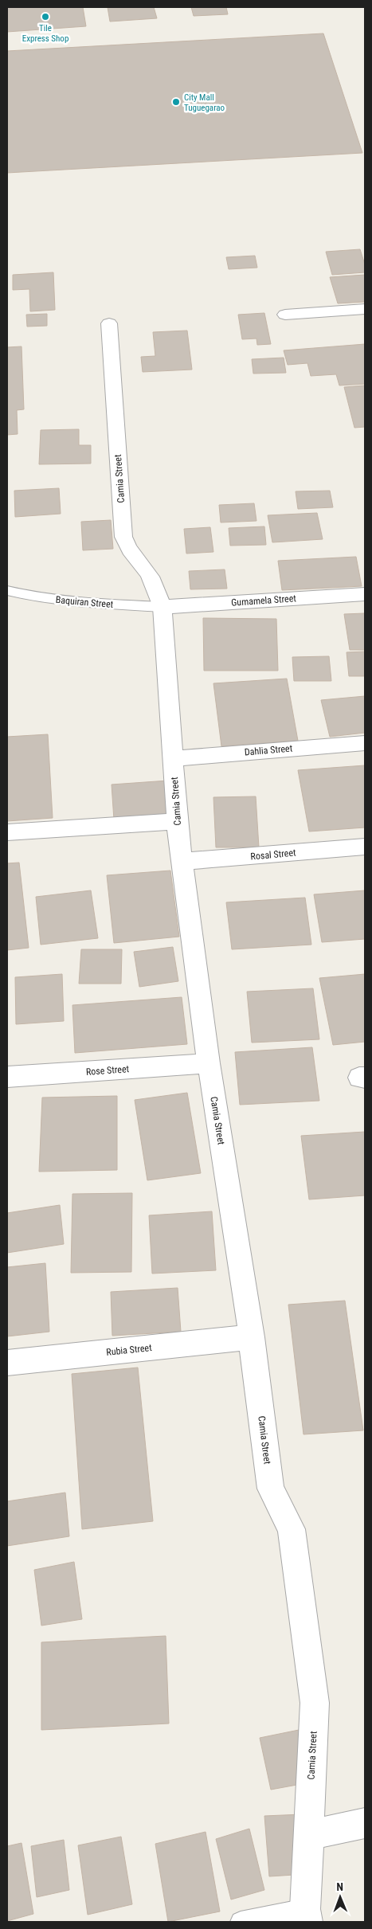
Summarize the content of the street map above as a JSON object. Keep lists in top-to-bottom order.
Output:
{
  "streets": {
    "street": [
      "Camia Street",
      "Gumamela Street",
      "Dahlia Street",
      "Rosal Street",
      "Rose Street",
      "Rubia Street"
    ],
    "lane": ["Baquiran Street"]
  },
  "crossings": [
    ["Camia Street", "Gumamela Street"],
    ["Camia Street", "Baquiran Street"],
    ["Camia Street", "Dahlia Street"],
    ["Camia Street", "Rosal Street"],
    ["Camia Street", "Rose Street"],
    ["Camia Street", "Rubia Street"],
    ["Gumamela Street", "Baquiran Street"]
  ],
  "places": ["Tile Express Shop", "City Mall Tuguegarao"],
  "north": "top"
}
